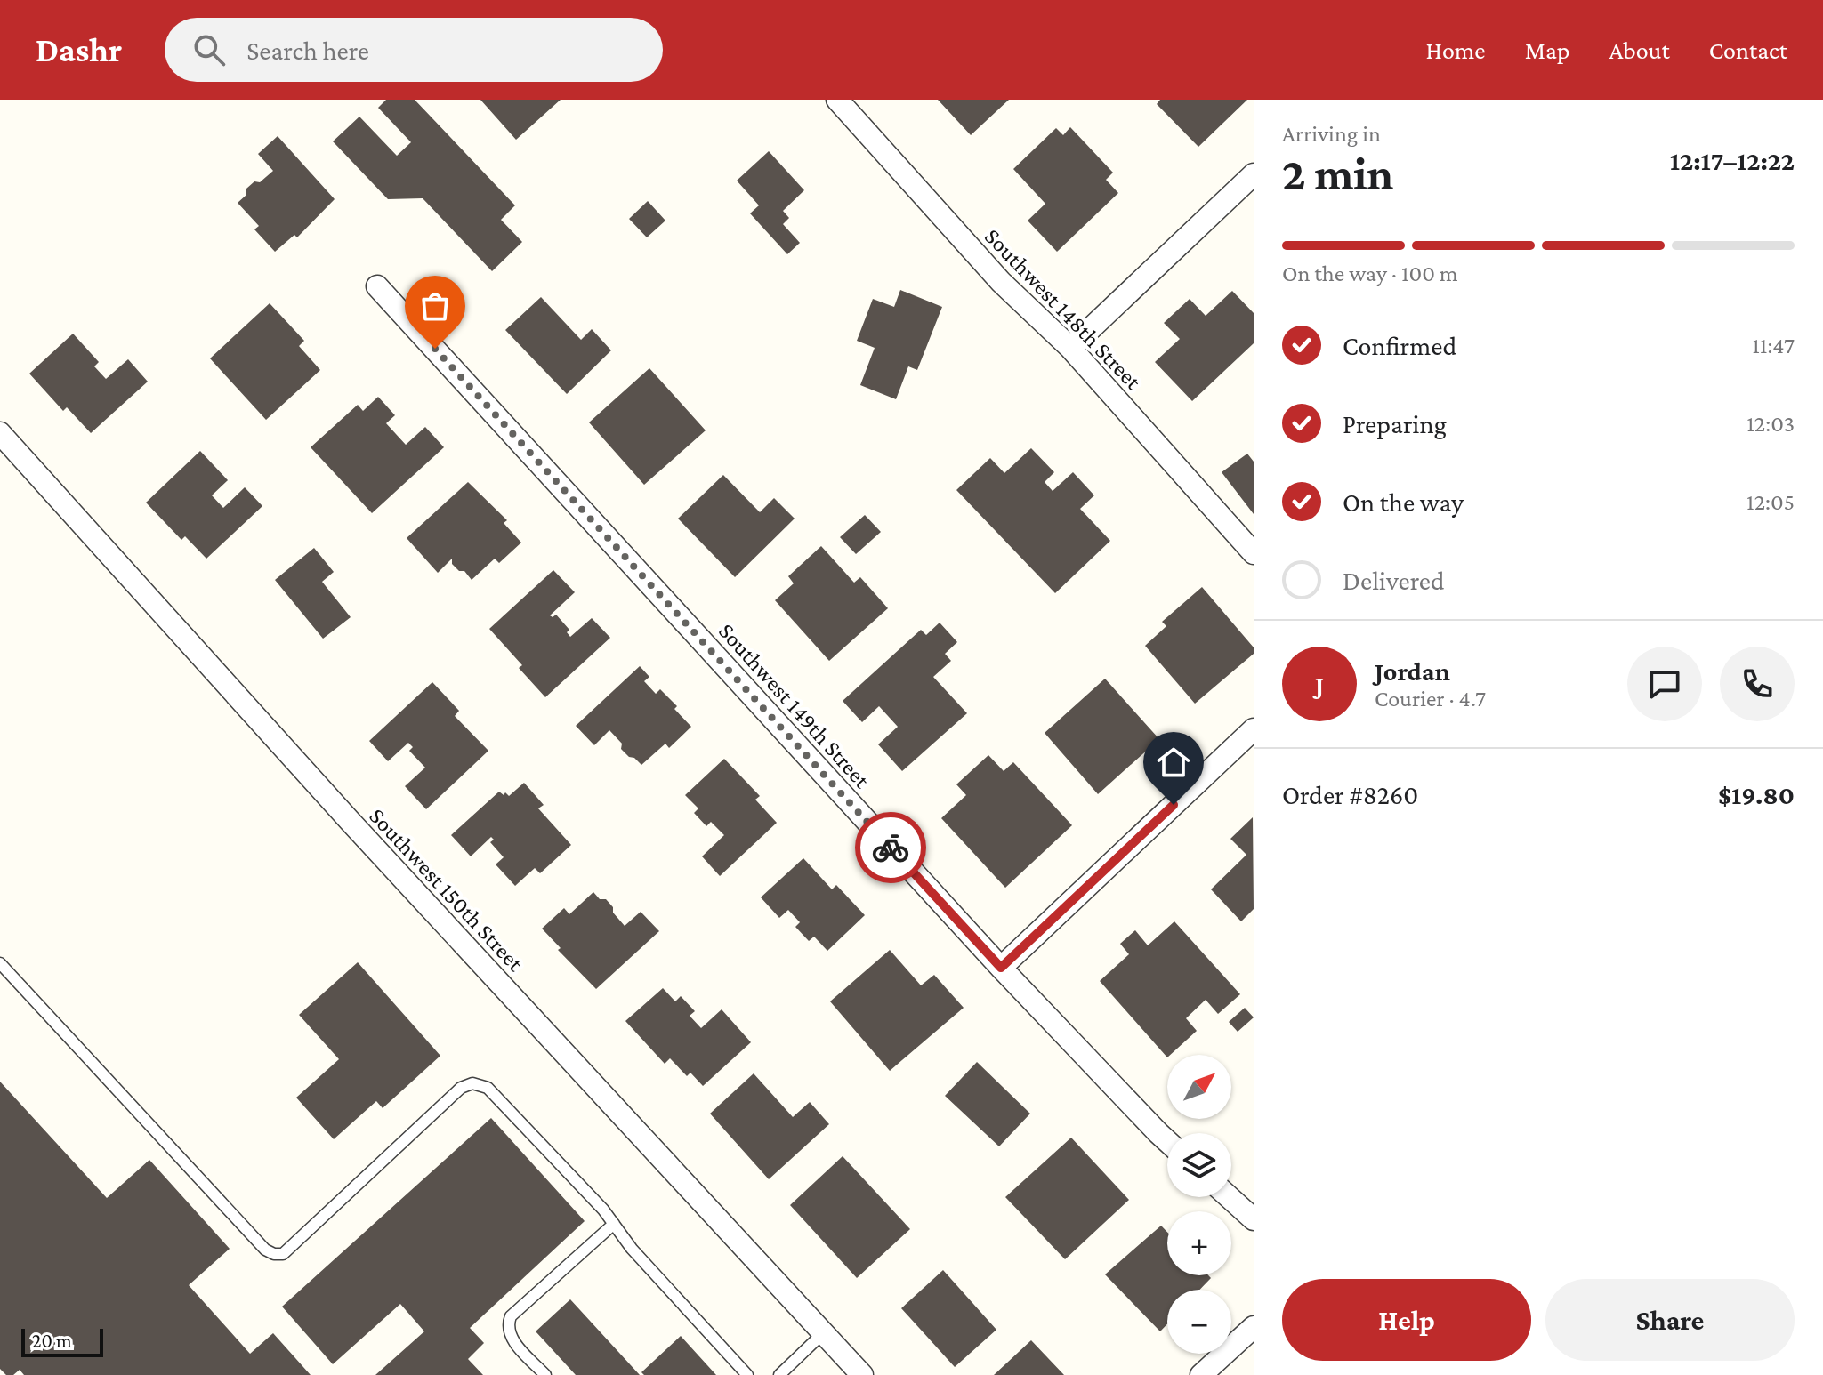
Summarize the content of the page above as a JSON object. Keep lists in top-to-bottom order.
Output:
{
  "streets": {
    "street": ["Southwest 148th Street", "Southwest 149th Street", "Southwest 150th Street"]
  },
  "scale_bar": "20 m",
  "north": "top right",
  "page": {
    "header": "Dashr",
    "search": "Search here",
    "nav": [
      "Home",
      "Map",
      "About",
      "Contact"
    ],
    "heading": ["2 min", "Arriving in", "12:17–12:22"],
    "panel": [
      "Jordan",
      "Courier · 4.7",
      "Order #8260",
      "$19.80"
    ],
    "bar": "On the way · 100 m",
    "list": [
      ["Confirmed", "11:47"],
      ["Preparing", "12:03"],
      ["On the way", "12:05"],
      "Delivered"
    ],
    "round": "J",
    "map_buttons": ["+", "−"],
    "buttons": ["Help", "Share"],
    "scale": "20 m"
  }
}
